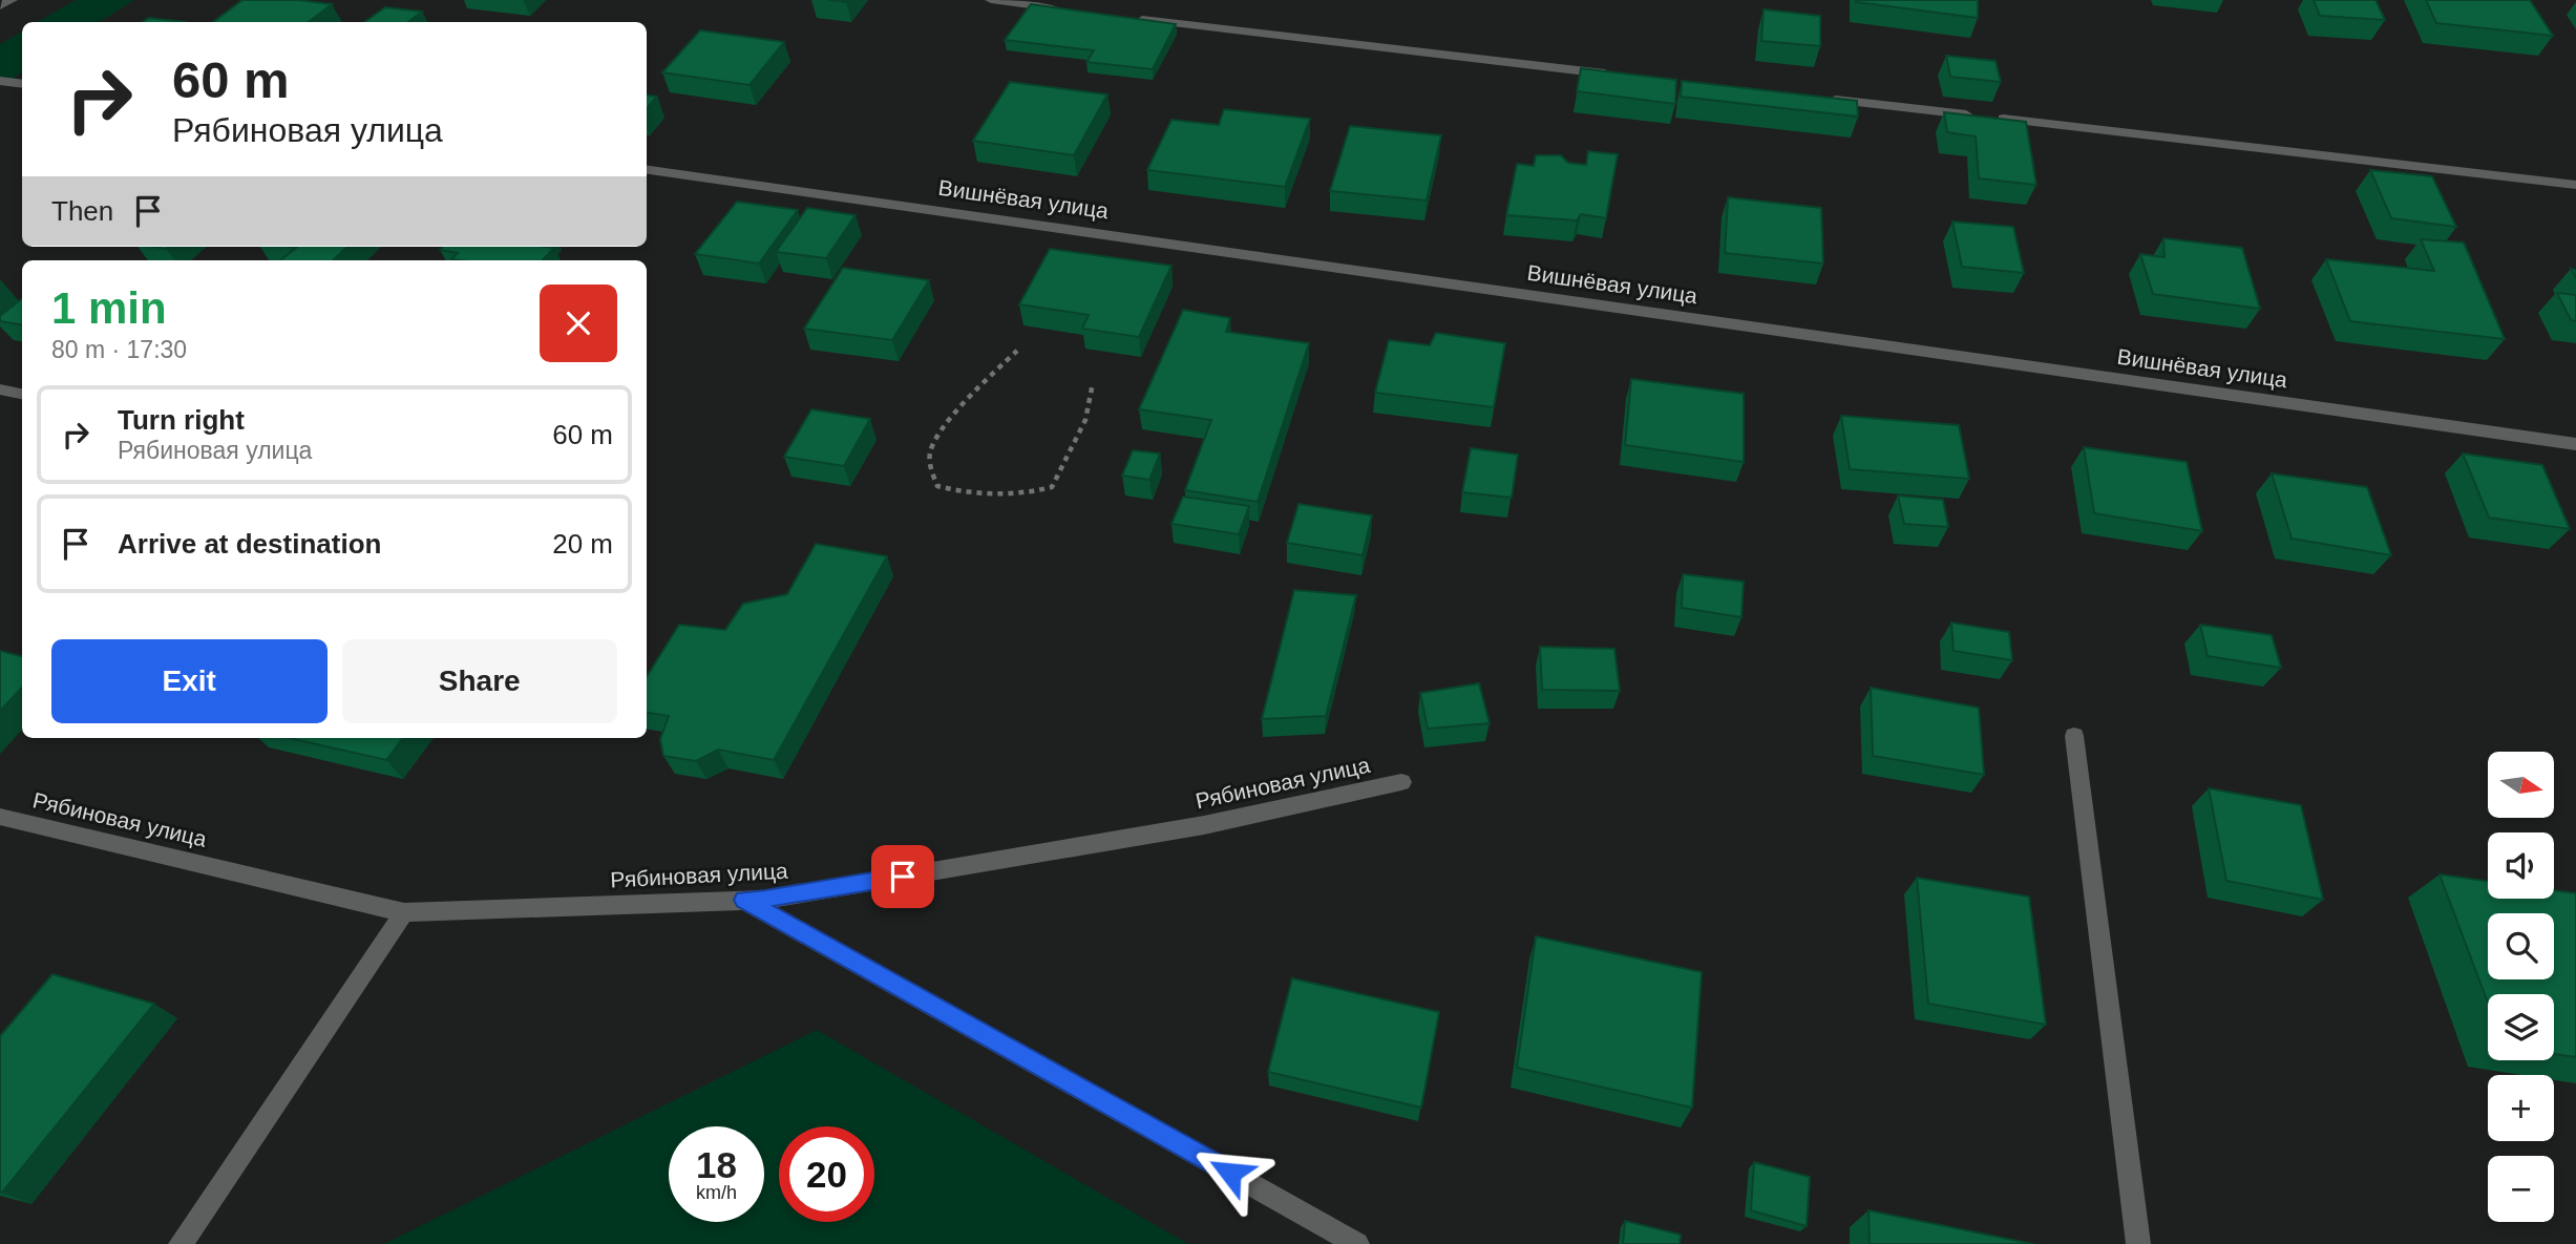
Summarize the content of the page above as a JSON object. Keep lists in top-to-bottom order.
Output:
{
  "streets": {
    "street": ["Вишнёвая улица", "Рябиновая улица"]
  },
  "north": "right",
  "page": {
    "turn": ["60 m", "Рябиновая улица"],
    "then": "Then",
    "heading": ["1 min", "80 m · 17:30"],
    "list": [
      {
        "name": "Turn right",
        "note": "Рябиновая улица",
        "value": "60 m"
      },
      {
        "name": "Arrive at destination",
        "value": "20 m"
      }
    ],
    "buttons": ["Exit", "Share"],
    "map_buttons": ["+", "−"],
    "speed": "18 km/h",
    "limit": "20"
  }
}
